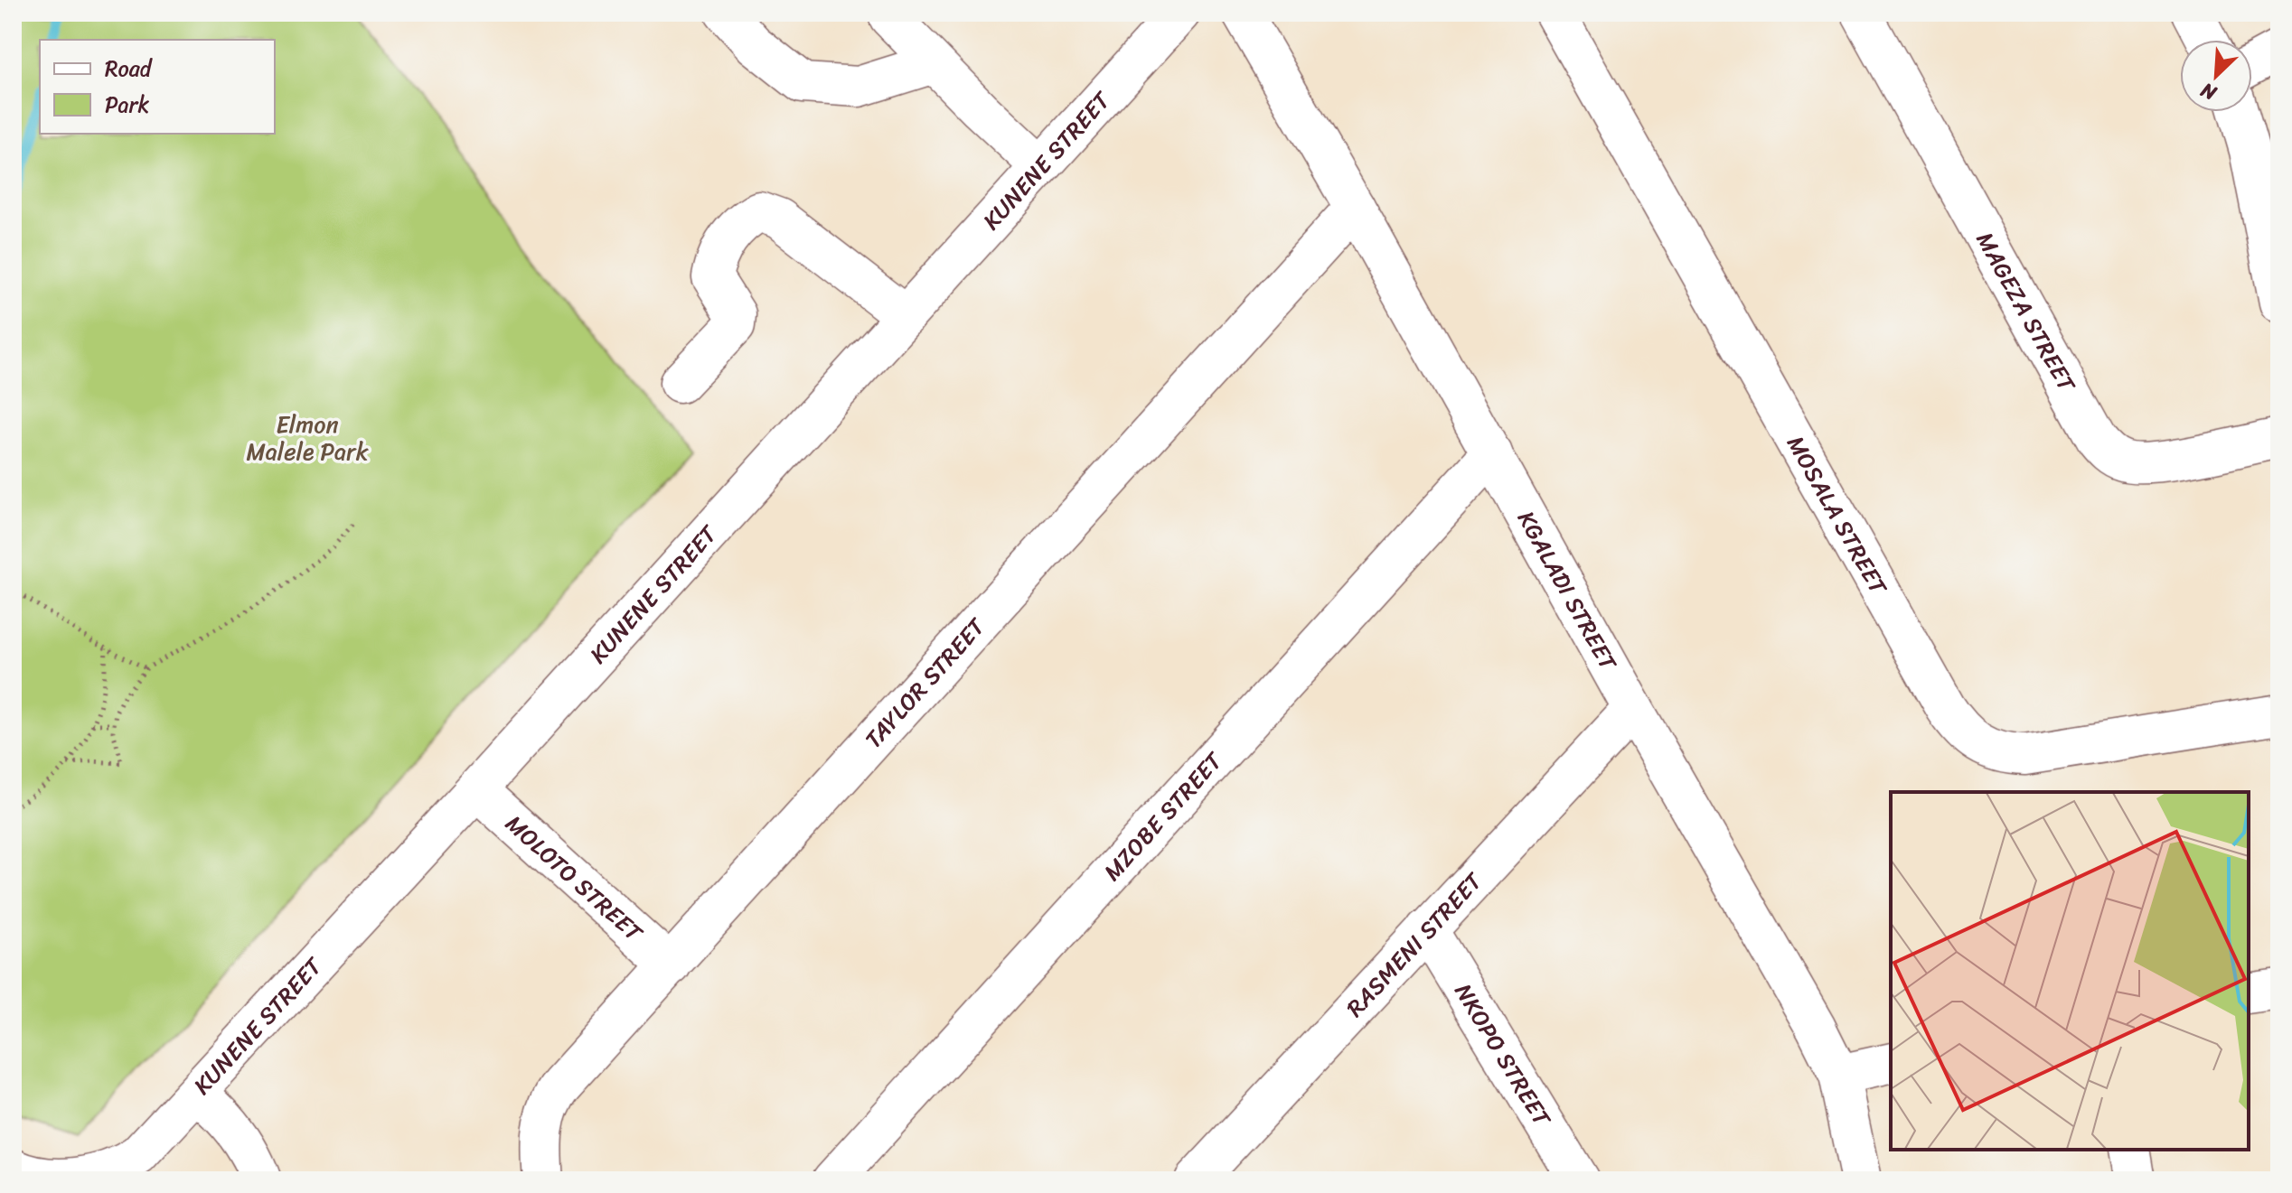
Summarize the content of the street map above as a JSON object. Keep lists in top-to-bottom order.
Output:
{
  "streets": {
    "street": [
      "KUNENE STREET",
      "MAGEZA STREET",
      "MOSALA STREET",
      "KGALADI STREET",
      "TAYLOR STREET",
      "MZOBE STREET",
      "MOLOTO STREET",
      "RASMENI STREET",
      "NKOPO STREET"
    ]
  },
  "crossings": [
    ["KUNENE STREET", "MOLOTO STREET"],
    ["KGALADI STREET", "TAYLOR STREET"],
    ["KGALADI STREET", "MZOBE STREET"],
    ["KGALADI STREET", "RASMENI STREET"],
    ["TAYLOR STREET", "MOLOTO STREET"],
    ["RASMENI STREET", "NKOPO STREET"]
  ],
  "parks": ["Elmon Malele Park"],
  "legend": ["Road", "Park"],
  "north": "bottom left"
}
